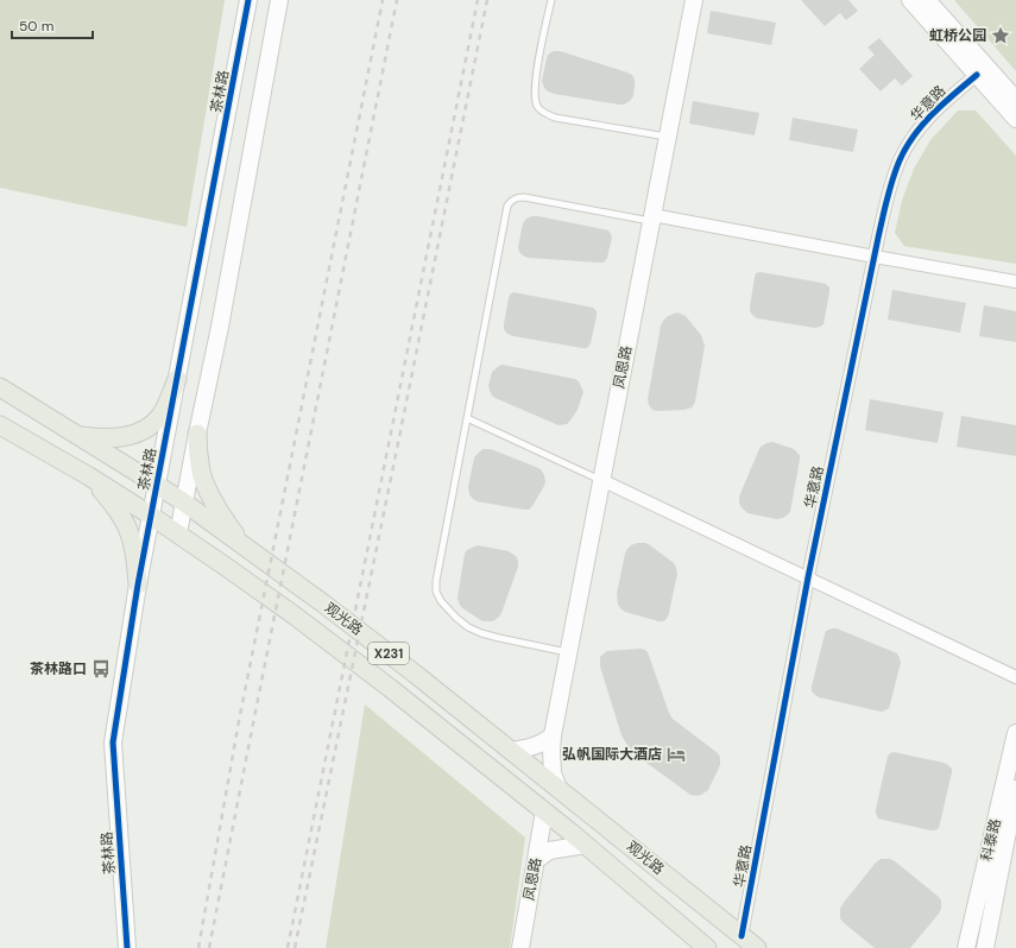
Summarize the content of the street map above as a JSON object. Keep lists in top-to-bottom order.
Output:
{
  "streets": {
    "main road": ["观光路", "X231"],
    "street": [
      "茶林路",
      "华意路",
      "凤恩路",
      "科泰路"
    ]
  },
  "crossings": [
    ["茶林路", "观光路"],
    ["华意路", "观光路"],
    ["凤恩路", "观光路"]
  ],
  "places": {
    "place": ["虹桥公园"],
    "bus stop": ["茶林路口"],
    "hotel": ["弘帆国际大酒店"]
  },
  "scale_bar": "50 m"
}
